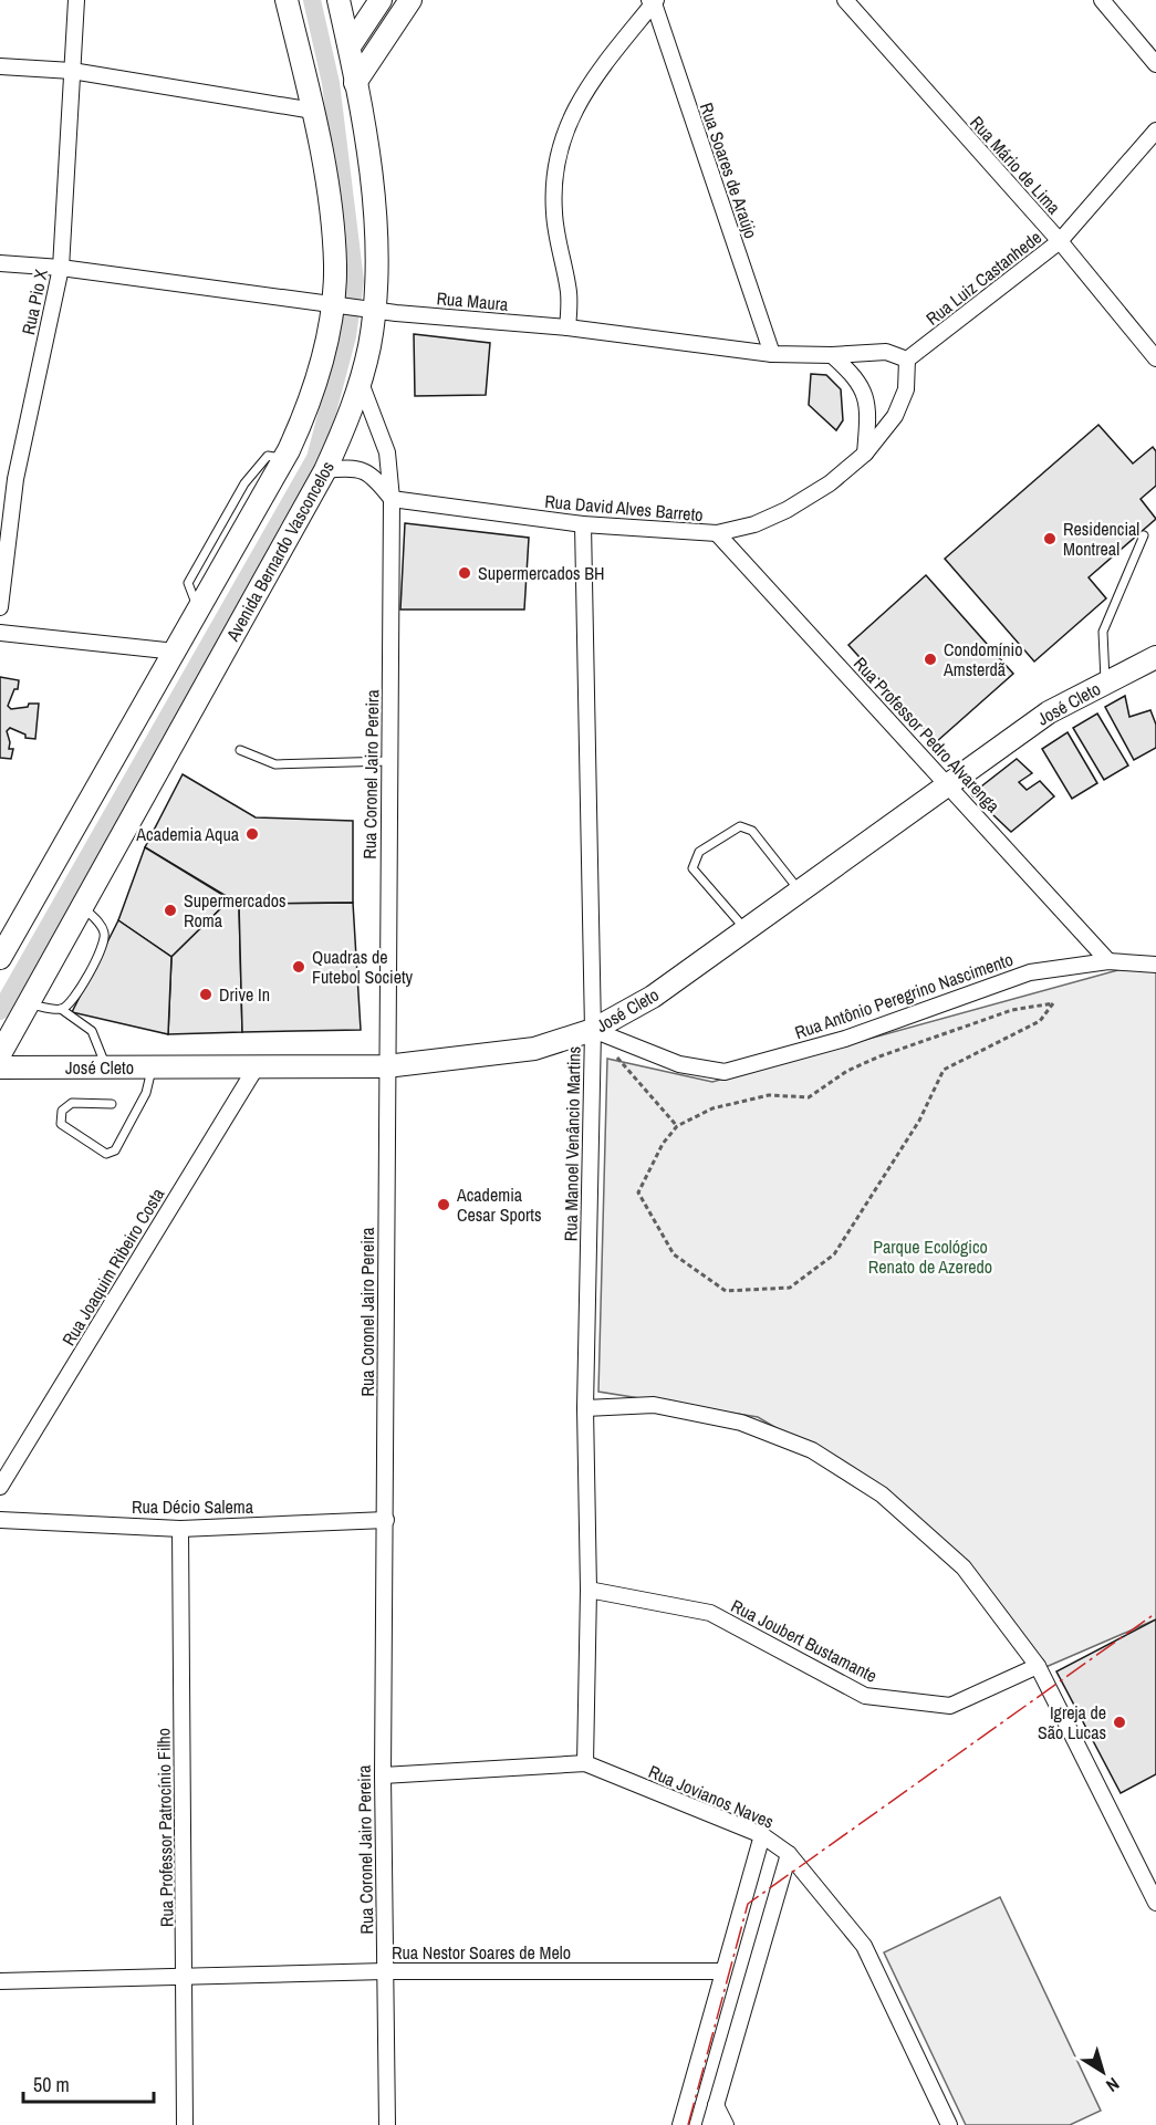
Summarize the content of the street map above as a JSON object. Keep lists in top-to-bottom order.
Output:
{
  "streets": {
    "main road": ["Avenida Bernardo Vasconcelos", "José Cleto"],
    "street": [
      "Rua Mário de Lima",
      "Rua Soares de Araújo",
      "Rua Luiz Castanhede",
      "Rua Maura",
      "Rua Pio X",
      "Rua David Alves Barreto",
      "Rua Professor Pedro Alvarenga",
      "Rua Coronel Jairo Pereira",
      "Rua Antônio Peregrino Nascimento",
      "Rua Manoel Venâncio Martins",
      "Rua Joaquim Ribeiro Costa",
      "Rua Décio Salema",
      "Rua Joubert Bustamante",
      "Rua Jovianos Naves",
      "Rua Professor Patrocínio Filho",
      "Rua Nestor Soares de Melo"
    ]
  },
  "crossings": [
    ["Rua Mário de Lima", "Rua Luiz Castanhede"],
    ["Rua Soares de Araújo", "Rua Maura"],
    ["Rua Luiz Castanhede", "Rua David Alves Barreto"],
    ["Rua Maura", "Rua Pio X"],
    ["Rua Maura", "Avenida Bernardo Vasconcelos"],
    ["Rua David Alves Barreto", "Rua Professor Pedro Alvarenga"],
    ["Rua David Alves Barreto", "Rua Coronel Jairo Pereira"],
    ["Rua David Alves Barreto", "Rua Manoel Venâncio Martins"],
    ["Avenida Bernardo Vasconcelos", "Rua Coronel Jairo Pereira"],
    ["José Cleto", "Rua Professor Pedro Alvarenga"],
    ["José Cleto", "Rua Coronel Jairo Pereira"],
    ["José Cleto", "Rua Antônio Peregrino Nascimento"],
    ["José Cleto", "Rua Manoel Venâncio Martins"],
    ["José Cleto", "Rua Joaquim Ribeiro Costa"],
    ["Rua Professor Pedro Alvarenga", "Rua Antônio Peregrino Nascimento"],
    ["Rua Coronel Jairo Pereira", "Rua Décio Salema"],
    ["Rua Coronel Jairo Pereira", "Rua Jovianos Naves"],
    ["Rua Coronel Jairo Pereira", "Rua Nestor Soares de Melo"],
    ["Rua Antônio Peregrino Nascimento", "Rua Manoel Venâncio Martins"],
    ["Rua Manoel Venâncio Martins", "Rua Joubert Bustamante"],
    ["Rua Manoel Venâncio Martins", "Rua Jovianos Naves"],
    ["Rua Décio Salema", "Rua Professor Patrocínio Filho"],
    ["Rua Professor Patrocínio Filho", "Rua Nestor Soares de Melo"]
  ],
  "parks": ["Parque Ecológico Renato de Azeredo"],
  "places": [
    "Residencial Montreal",
    "Supermercados BH",
    "Condomínio Amsterdã",
    "Academia Aqua",
    "Supermercados Roma",
    "Quadras de Futebol Society",
    "Drive In",
    "Academia Cesar Sports",
    "Igreja de São Lucas"
  ],
  "scale_bar": "50 m",
  "north": "bottom right"
}
